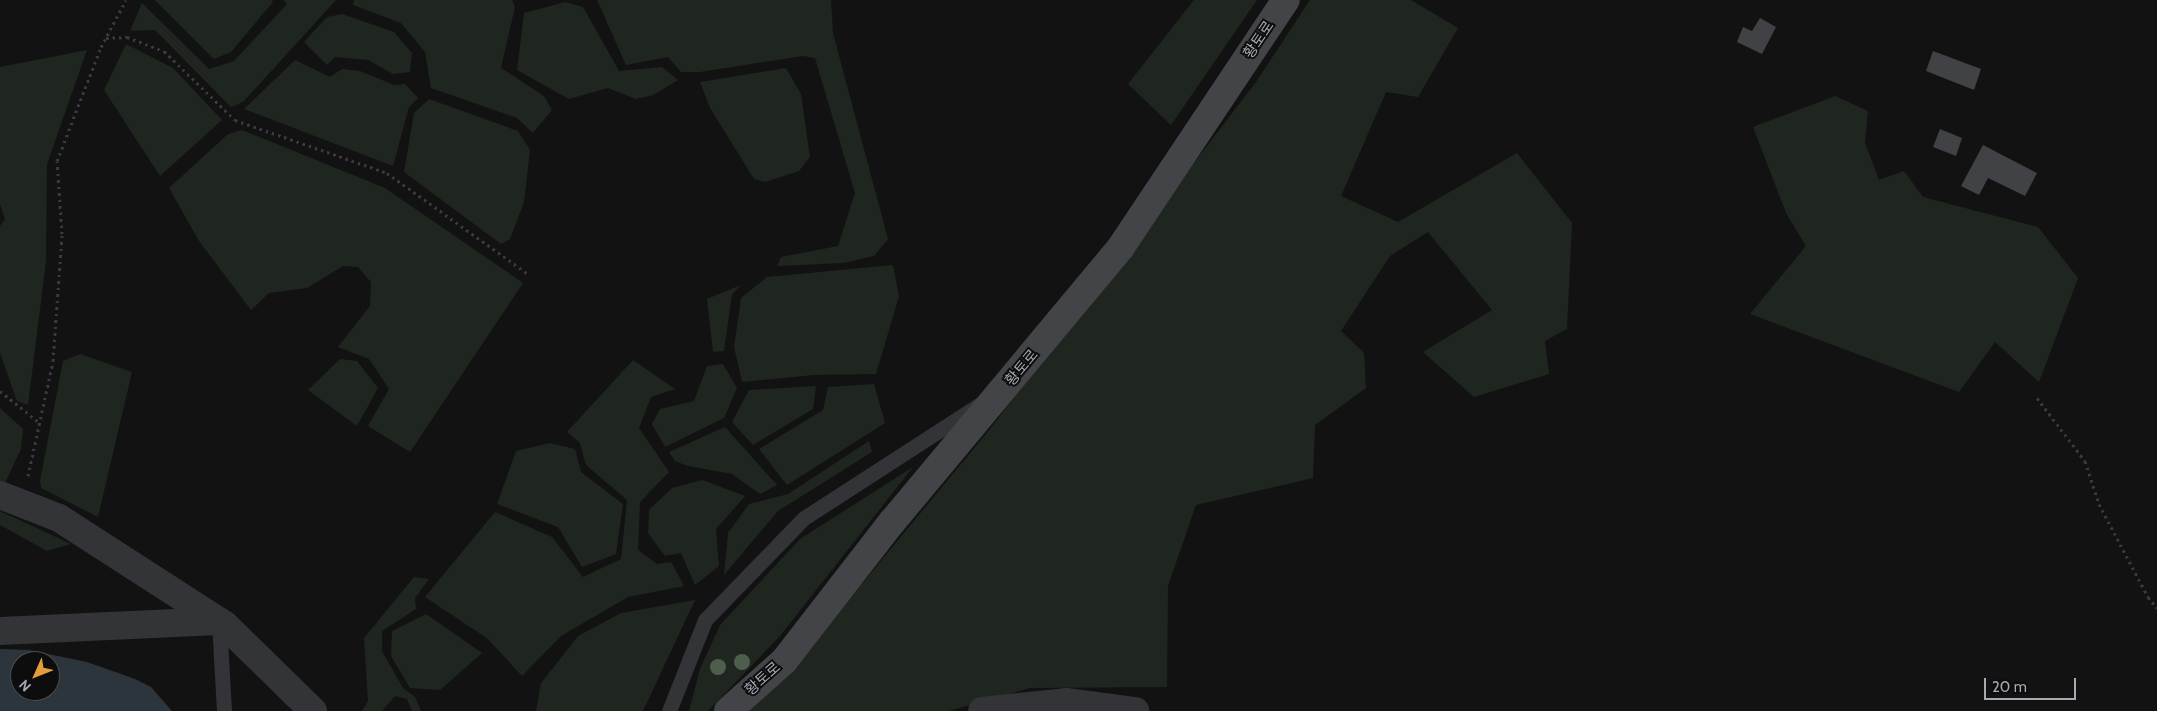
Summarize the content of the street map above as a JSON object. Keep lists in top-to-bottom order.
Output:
{
  "streets": {
    "main road": ["황토로"]
  },
  "scale_bar": "20 m",
  "north": "bottom left"
}
